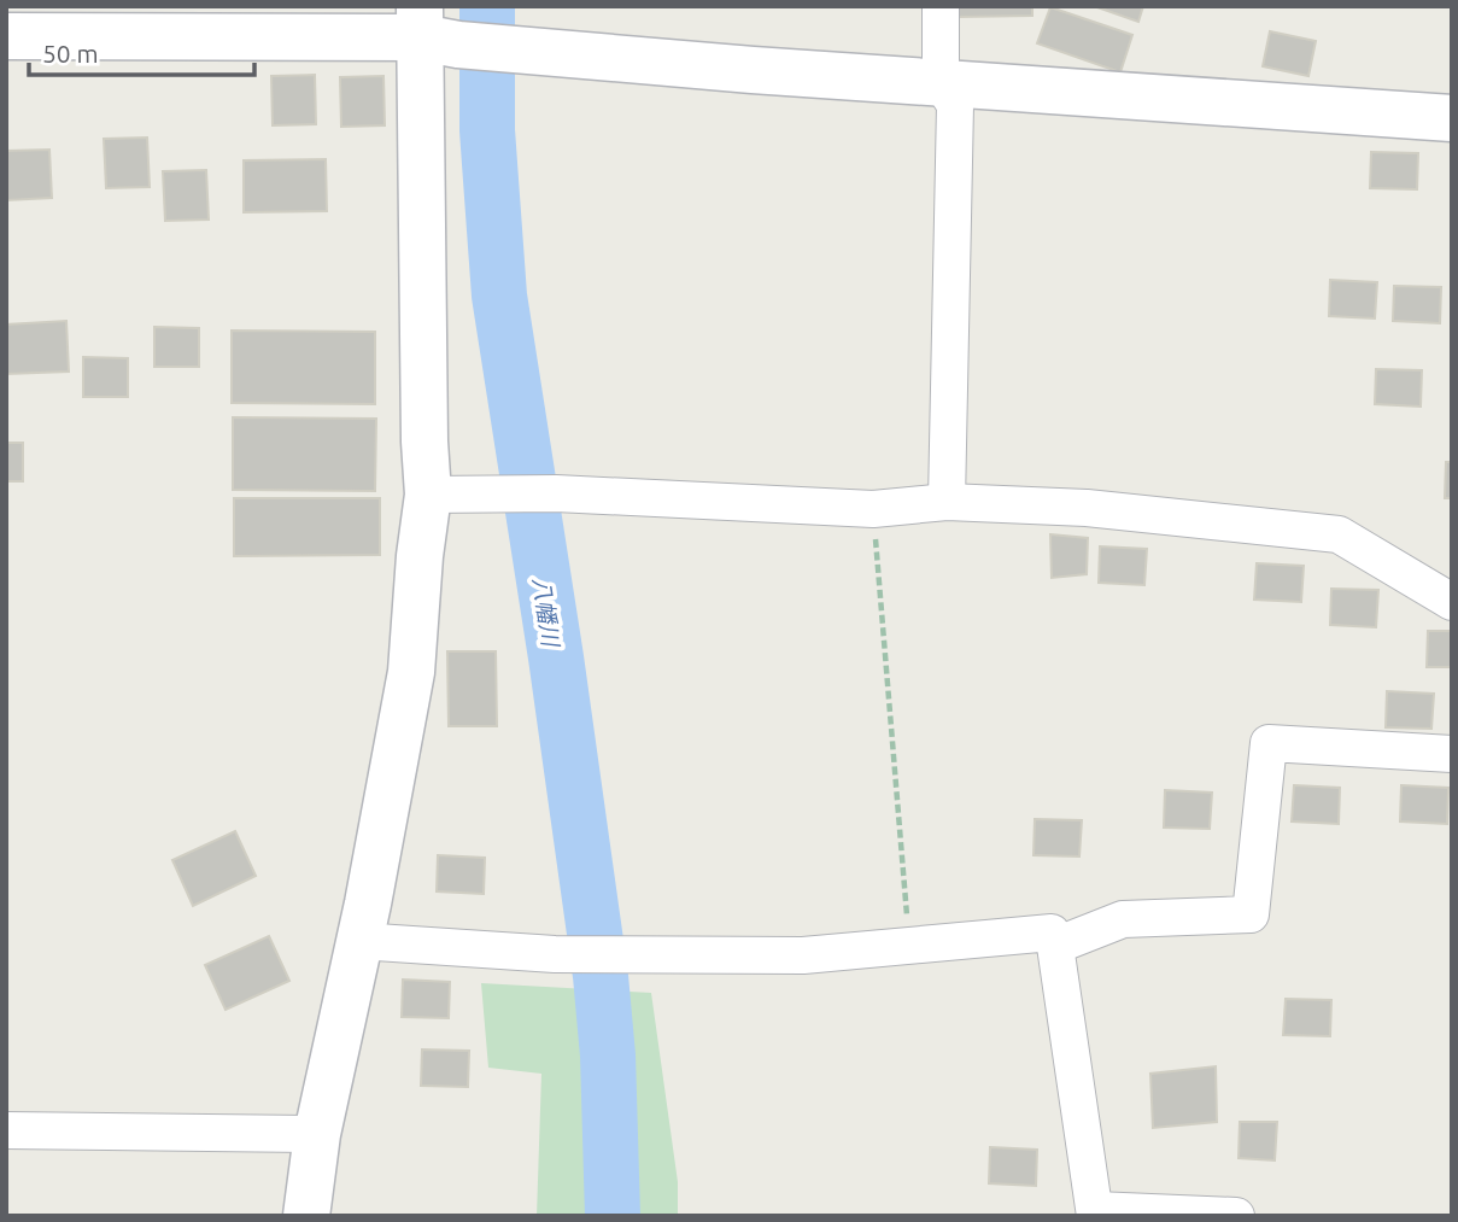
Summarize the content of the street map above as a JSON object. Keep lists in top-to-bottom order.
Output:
{
  "water": ["八幡川"],
  "scale_bar": "50 m"
}
